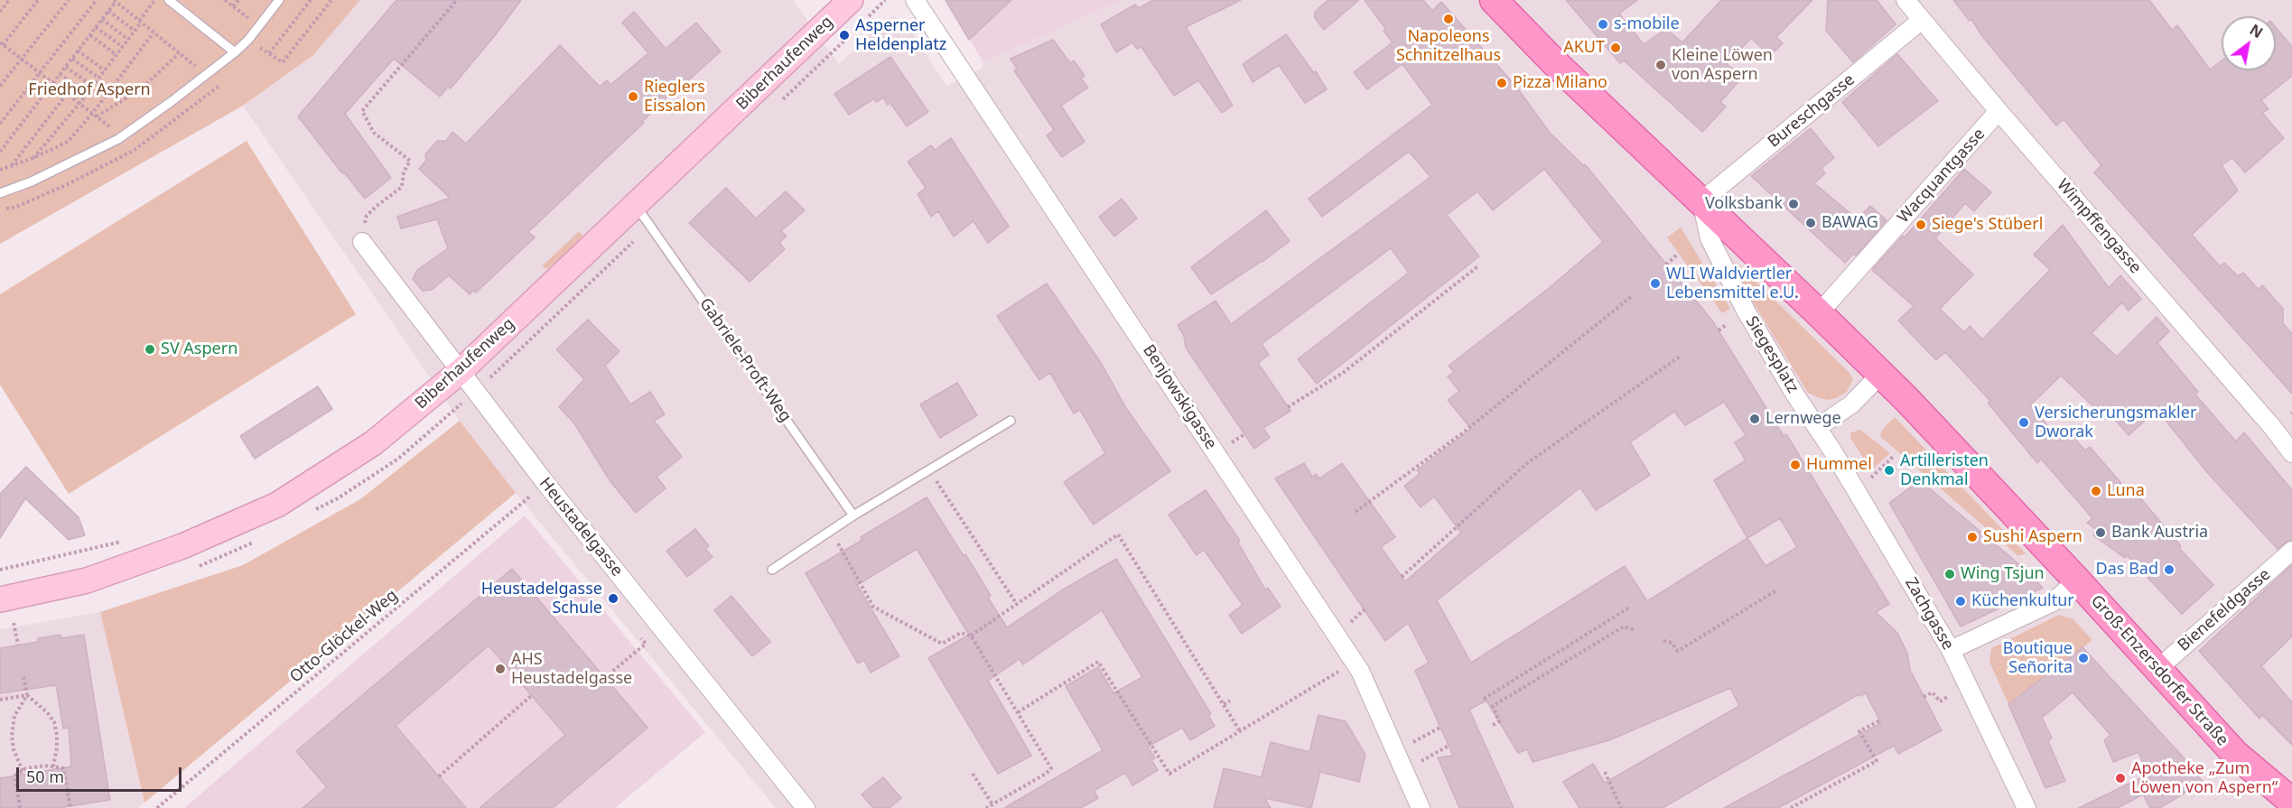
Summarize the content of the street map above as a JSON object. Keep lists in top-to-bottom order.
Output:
{
  "streets": {
    "main road": ["Biberhaufenweg", "Groß-Enzersdorfer Straße"],
    "street": [
      "Bureschgasse",
      "Wacquantgasse",
      "Wimpffengasse",
      "Siegesplatz",
      "Benjowskigasse",
      "Heustadelgasse",
      "Bienefeldgasse",
      "Zachgasse"
    ],
    "lane": ["Gabriele-Proft-Weg"],
    "path": ["Otto-Glöckel-Weg"]
  },
  "crossings": [
    ["Biberhaufenweg", "Gabriele-Proft-Weg"],
    ["Biberhaufenweg", "Heustadelgasse"],
    ["Bureschgasse", "Wimpffengasse"],
    ["Bureschgasse", "Siegesplatz"],
    ["Wacquantgasse", "Wimpffengasse"],
    ["Siegesplatz", "Zachgasse"],
    ["Heustadelgasse", "Otto-Glöckel-Weg"],
    ["Bienefeldgasse", "Groß-Enzersdorfer Straße"]
  ],
  "parks": ["Friedhof Aspern"],
  "places": [
    "Napoleons Schnitzelhaus",
    "s-mobile",
    "Asperner Heldenplatz",
    "AKUT",
    "Kleine Löwen von Aspern",
    "Pizza Milano",
    "Rieglers Eissalon",
    "Volksbank",
    "BAWAG",
    "Siege's Stüberl",
    "WLI Waldviertler Lebensmittel e.U.",
    "SV Aspern",
    "Lernwege",
    "Versicherungsmakler Dworak",
    "Hummel",
    "Artilleristen Denkmal",
    "Luna",
    "Bank Austria",
    "Sushi Aspern",
    "Das Bad",
    "Wing Tsjun",
    "Heustadelgasse Schule",
    "Küchenkultur",
    "Boutique Señorita",
    "AHS Heustadelgasse",
    "Apotheke „Zum Löwen von Aspern“"
  ],
  "scale_bar": "50 m",
  "north": "top right"
}
